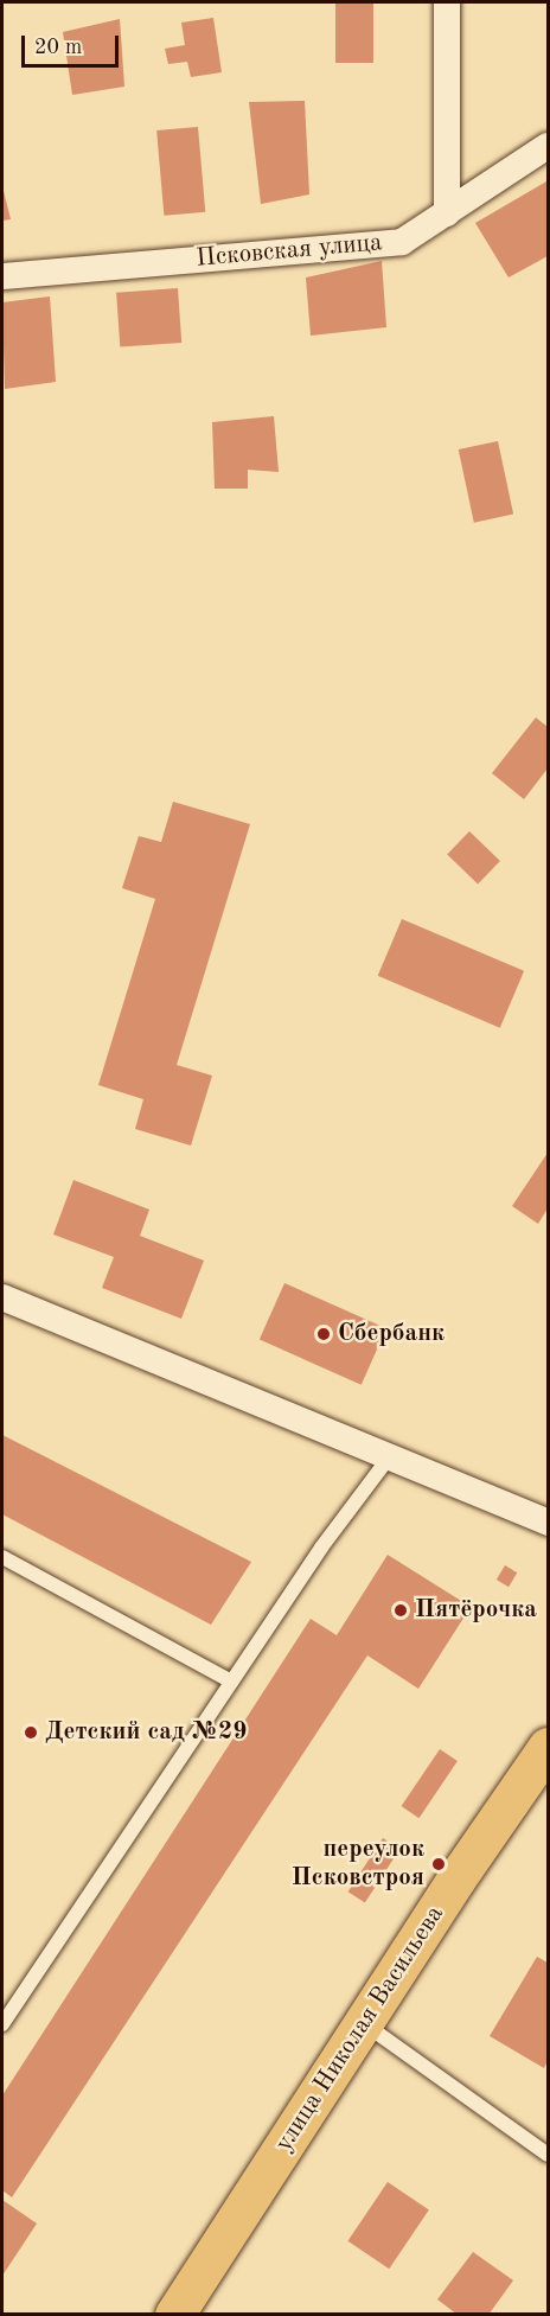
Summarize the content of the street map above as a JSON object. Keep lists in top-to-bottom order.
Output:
{
  "streets": {
    "main road": ["улица Николая Васильева"],
    "street": ["Псковская улица"]
  },
  "places": [
    "Сбербанк",
    "Пятёрочка",
    "Детский сад №29",
    "переулок Псковстроя"
  ],
  "scale_bar": "20 m"
}
